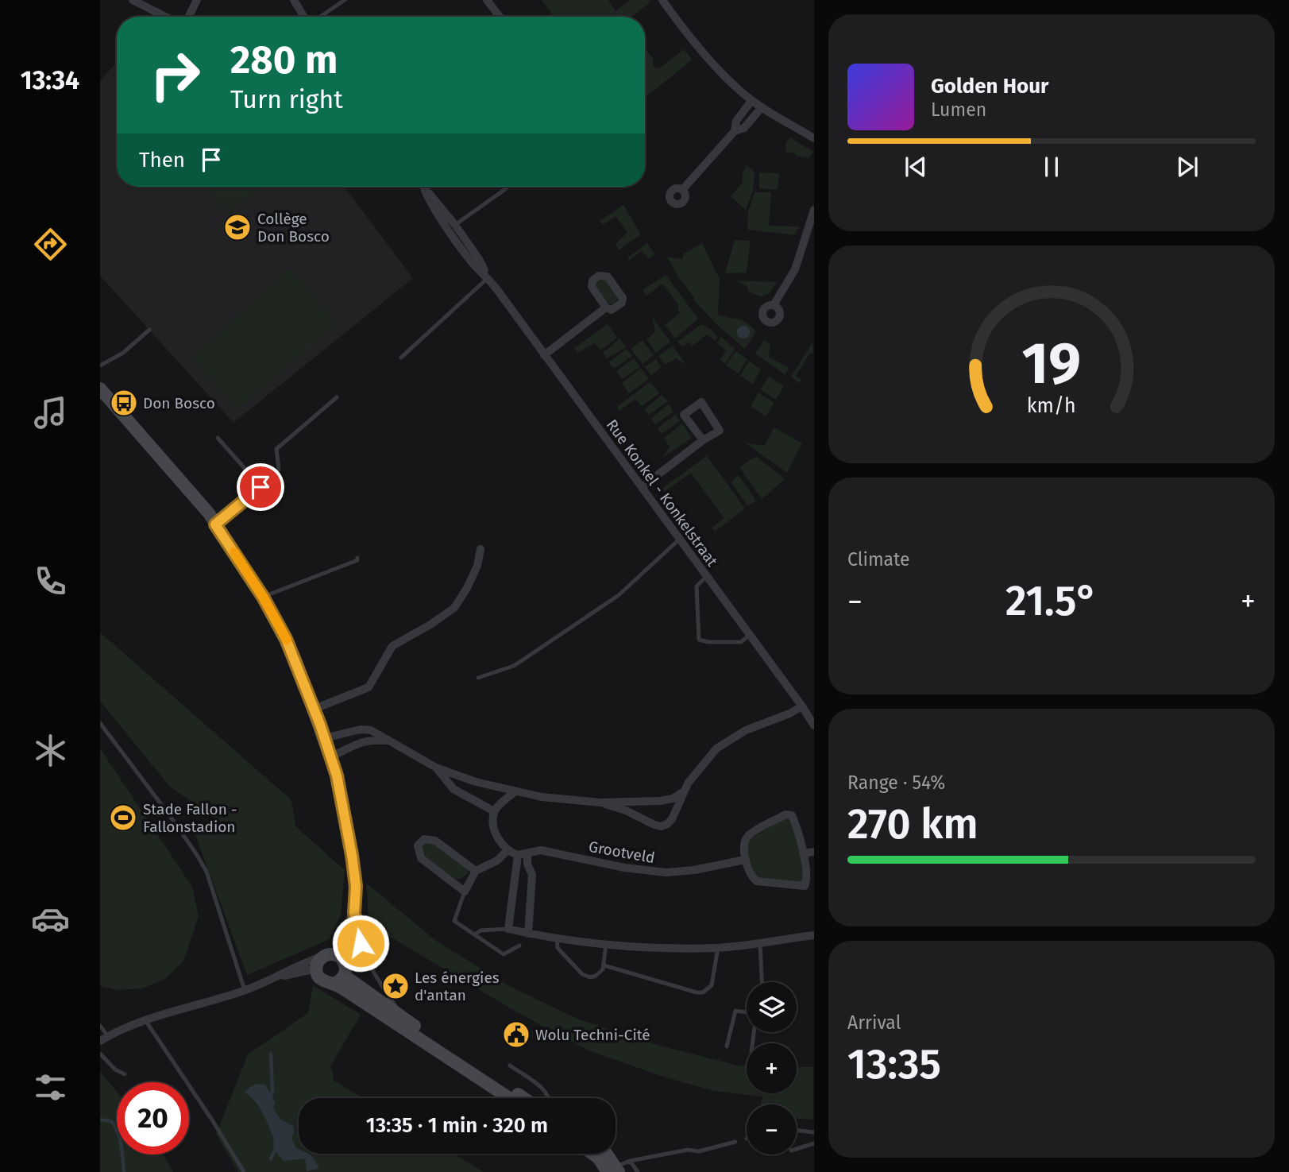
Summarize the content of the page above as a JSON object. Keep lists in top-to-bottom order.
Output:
{
  "streets": {
    "street": ["Rue Konkel - Konkelstraat", "Grootveld"]
  },
  "places": {
    "school or university": ["Collège Don Bosco"],
    "bus stop": ["Don Bosco"],
    "sports": ["Stade Fallon - Fallonstadion"],
    "place": ["Les énergies d'antan"],
    "public building": ["Wolu Techni-Cité"]
  },
  "page": {
    "tabs": "13:34",
    "turn": ["280 m", "Turn right"],
    "song": ["Golden Hour", "Lumen"],
    "then": "Then",
    "tile": [
      "Climate",
      ["Range · 54%", "270 km"],
      ["Arrival", "13:35"]
    ],
    "heat": ["−", "21.5°", "+"],
    "map_buttons": ["+", "−"],
    "limit": "20",
    "trip": "13:35 · 1 min · 320 m",
    "gauge": ["19", "km/h"]
  }
}
